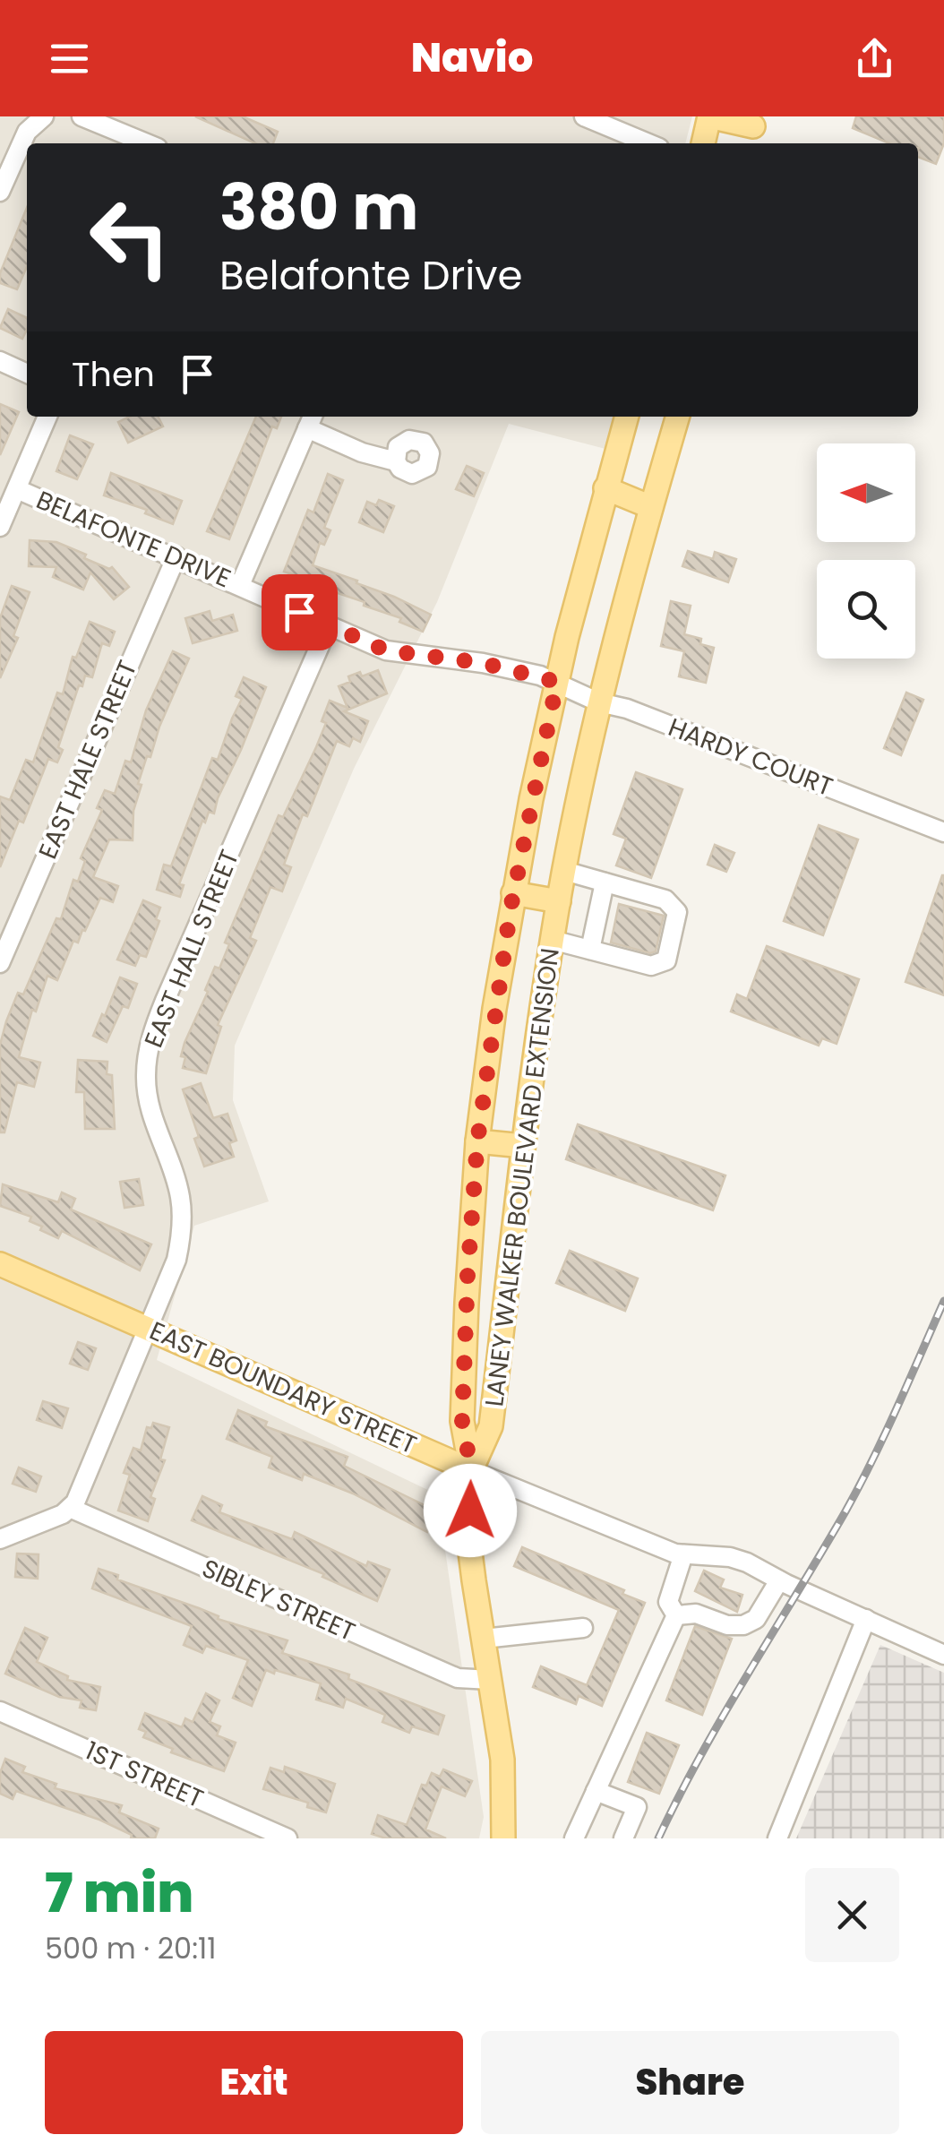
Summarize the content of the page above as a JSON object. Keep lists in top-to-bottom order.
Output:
{
  "streets": {
    "main road": ["LANEY WALKER BOULEVARD EXTENSION", "EAST BOUNDARY STREET"],
    "street": [
      "BELAFONTE DRIVE",
      "HARDY COURT",
      "EAST HALE STREET",
      "EAST HALL STREET",
      "SIBLEY STREET",
      "1ST STREET"
    ]
  },
  "crossings": [
    ["BELAFONTE DRIVE", "HARDY COURT"],
    ["BELAFONTE DRIVE", "EAST HALE STREET"],
    ["BELAFONTE DRIVE", "EAST HALL STREET"],
    ["BELAFONTE DRIVE", "LANEY WALKER BOULEVARD EXTENSION"],
    ["HARDY COURT", "LANEY WALKER BOULEVARD EXTENSION"],
    ["EAST HALL STREET", "EAST BOUNDARY STREET"],
    ["EAST HALL STREET", "SIBLEY STREET"],
    ["LANEY WALKER BOULEVARD EXTENSION", "EAST BOUNDARY STREET"]
  ],
  "north": "left",
  "page": {
    "header": "Navio",
    "turn": ["380 m", "Belafonte Drive"],
    "then": "Then",
    "heading": ["7 min", "500 m · 20:11"],
    "buttons": ["Exit", "Share"]
  }
}
